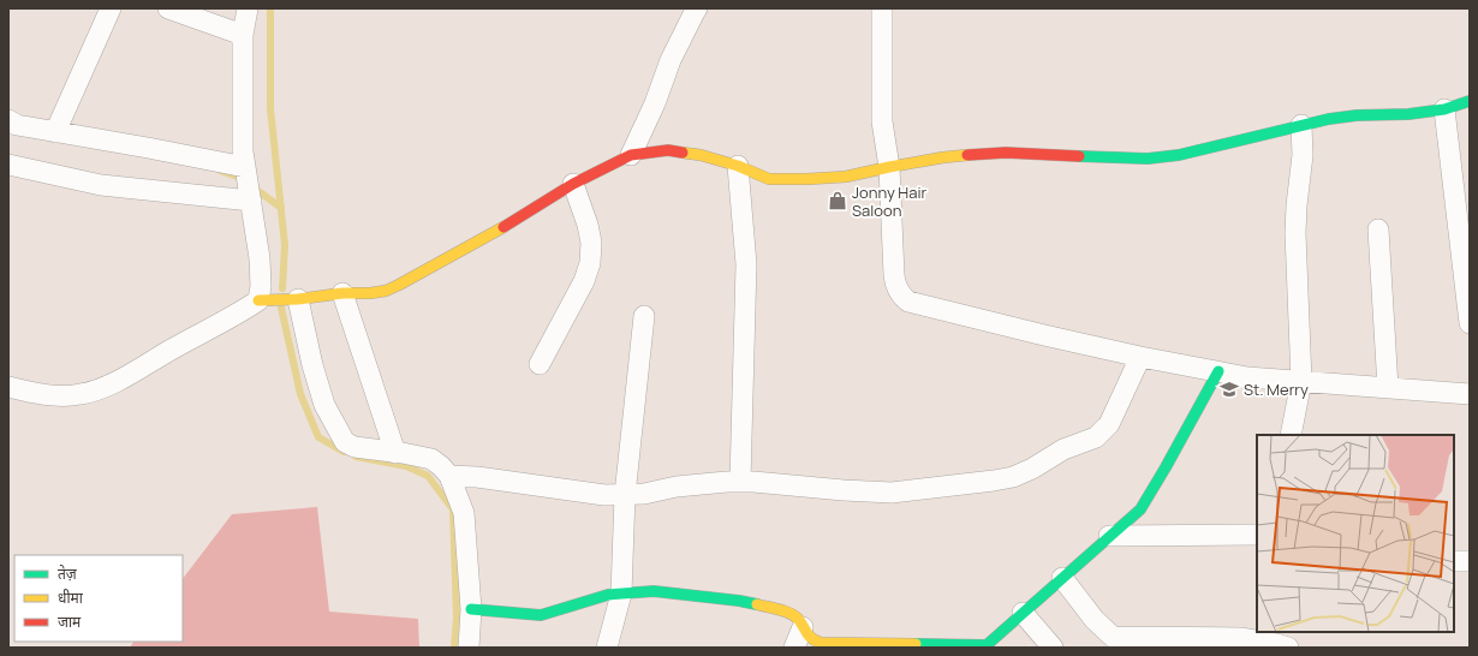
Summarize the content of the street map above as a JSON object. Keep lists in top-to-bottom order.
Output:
{
  "places": {
    "shop": ["Jonny Hair Saloon"],
    "school or university": ["St. Merry"]
  },
  "legend": ["तेज़", "धीमा", "जाम"]
}
